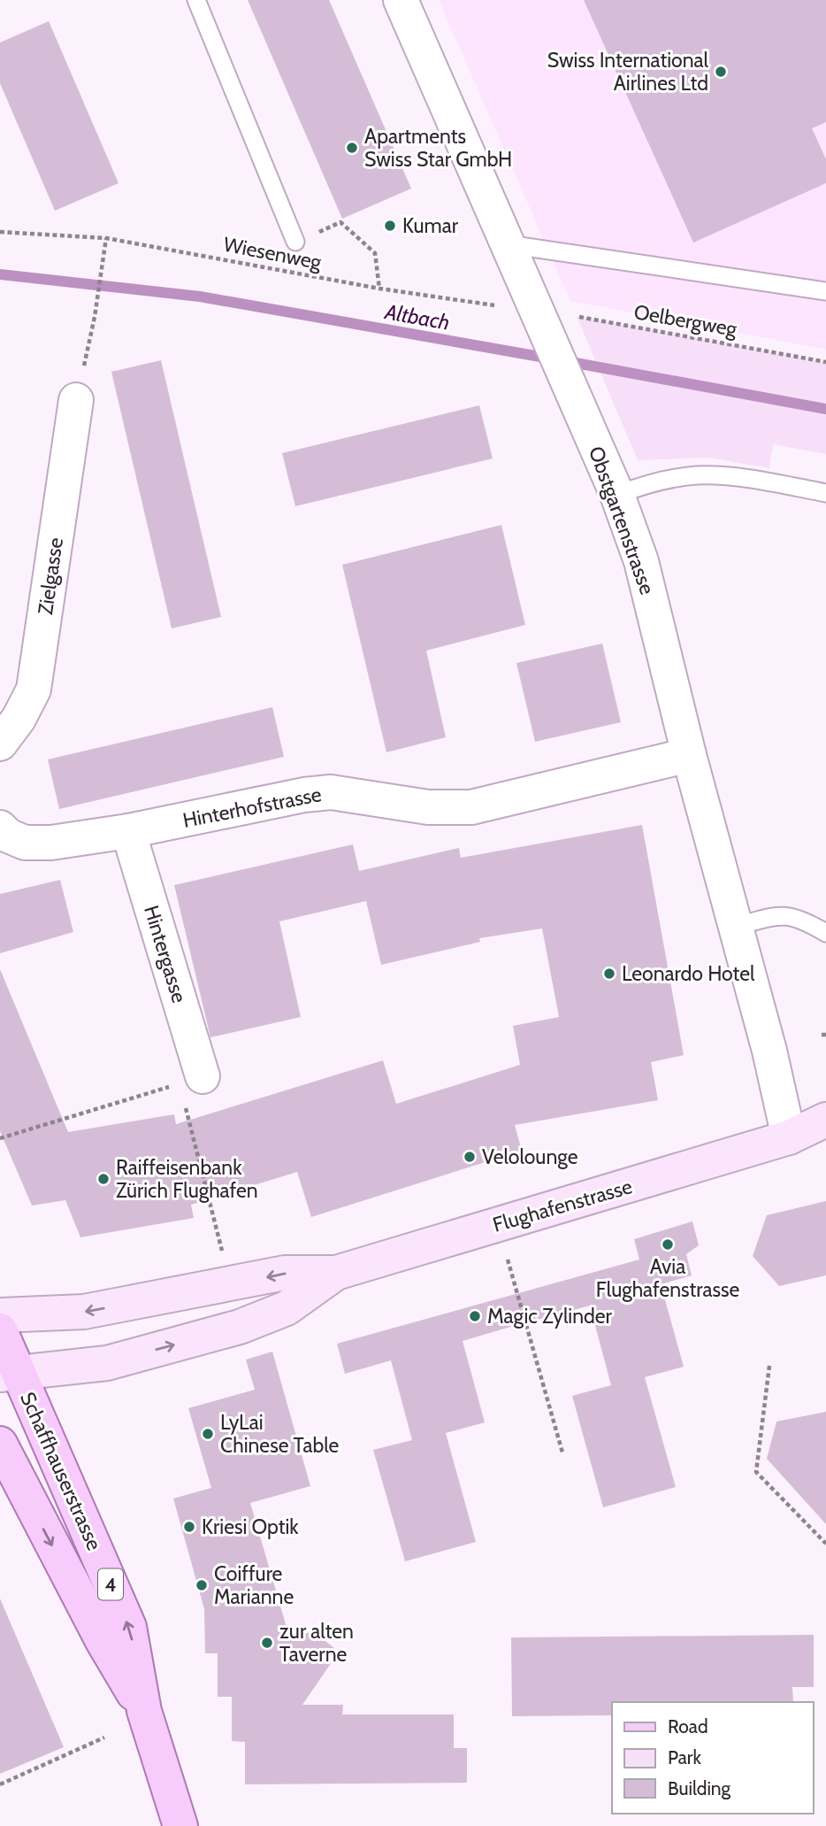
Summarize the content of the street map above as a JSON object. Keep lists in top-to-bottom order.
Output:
{
  "streets": {
    "main road": ["Flughafenstrasse", "Schaffhauserstrasse", "4"],
    "street": [
      "Obstgartenstrasse",
      "Zielgasse",
      "Hinterhofstrasse",
      "Hintergasse"
    ],
    "path": ["Wiesenweg", "Oelbergweg"]
  },
  "crossings": [
    ["Wiesenweg", "Oelbergweg"],
    ["Wiesenweg", "Obstgartenstrasse"],
    ["Oelbergweg", "Obstgartenstrasse"],
    ["Obstgartenstrasse", "Hinterhofstrasse"],
    ["Obstgartenstrasse", "Flughafenstrasse"],
    ["Hinterhofstrasse", "Hintergasse"],
    ["Flughafenstrasse", "Schaffhauserstrasse"]
  ],
  "water": ["Altbach"],
  "places": [
    "Swiss International Airlines Ltd",
    "Apartments Swiss Star GmbH",
    "Kumar",
    "Leonardo Hotel",
    "Velolounge",
    "Raiffeisenbank Zürich Flughafen",
    "Avia Flughafenstrasse",
    "Magic Zylinder",
    "LyLai Chinese Table",
    "Kriesi Optik",
    "Coiffure Marianne",
    "zur alten Taverne"
  ],
  "legend": ["Road", "Park", "Building"]
}
